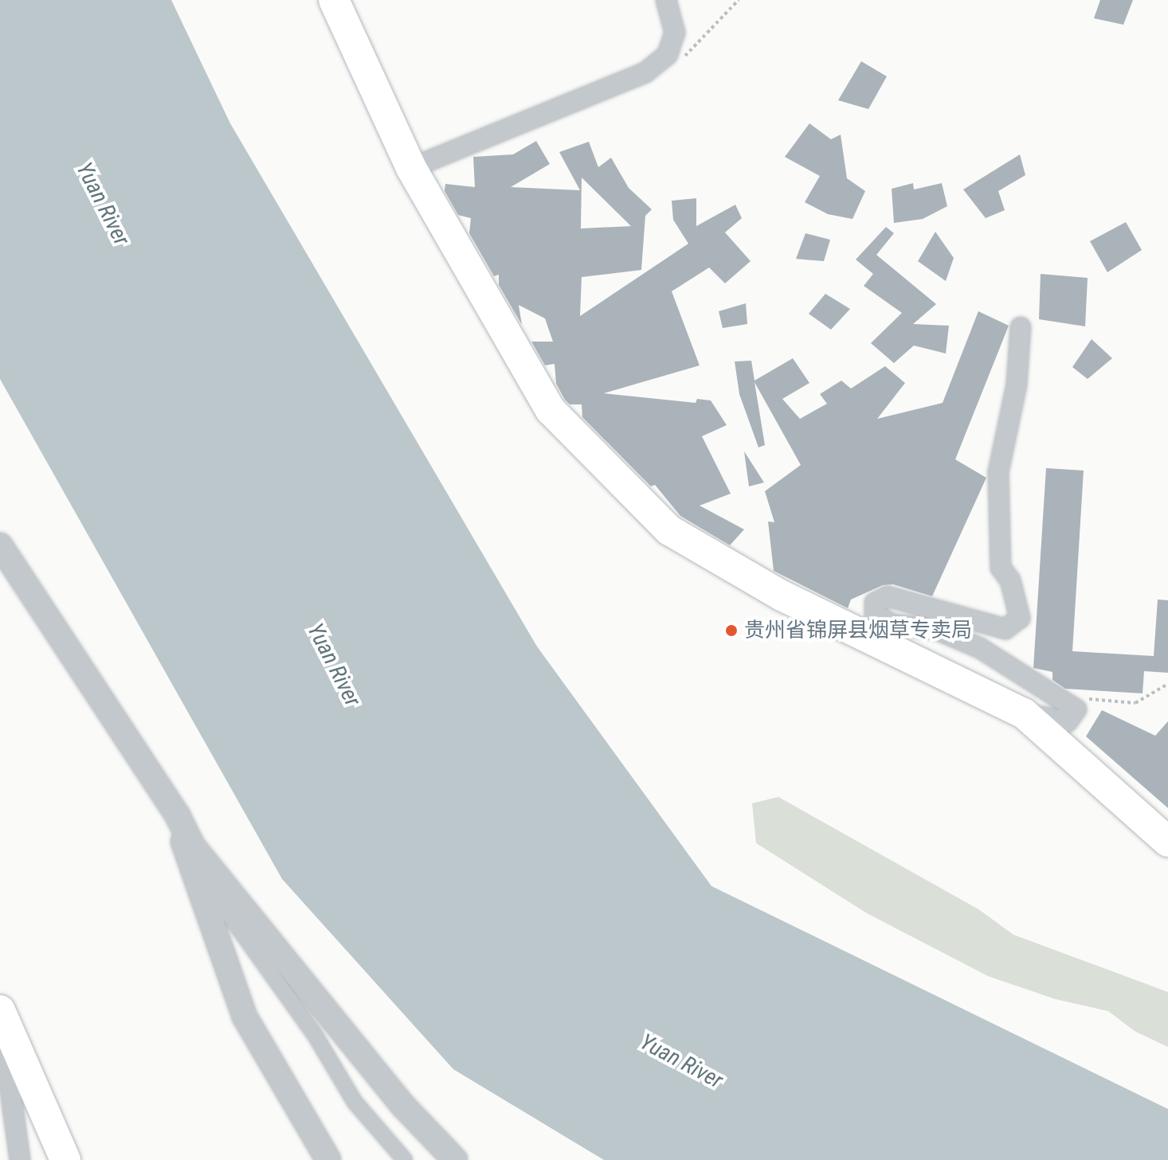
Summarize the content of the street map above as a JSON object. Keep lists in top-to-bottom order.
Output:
{
  "water": ["Yuan River"],
  "places": ["贵州省锦屏县烟草专卖局"]
}
